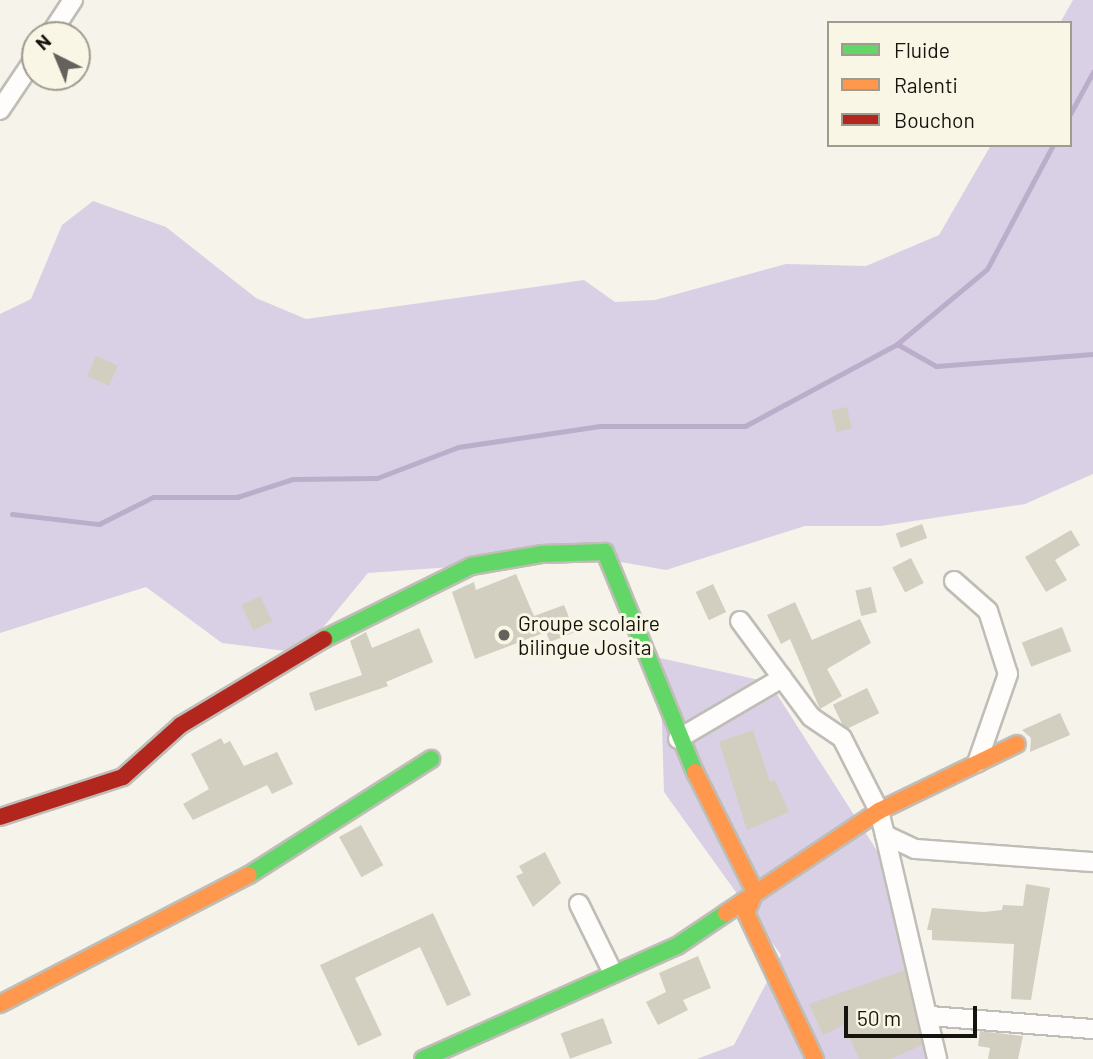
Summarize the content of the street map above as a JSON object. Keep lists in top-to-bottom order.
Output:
{
  "places": ["Groupe scolaire bilingue Josita"],
  "legend": ["Fluide", "Ralenti", "Bouchon"],
  "scale_bar": "50 m",
  "north": "top left"
}
